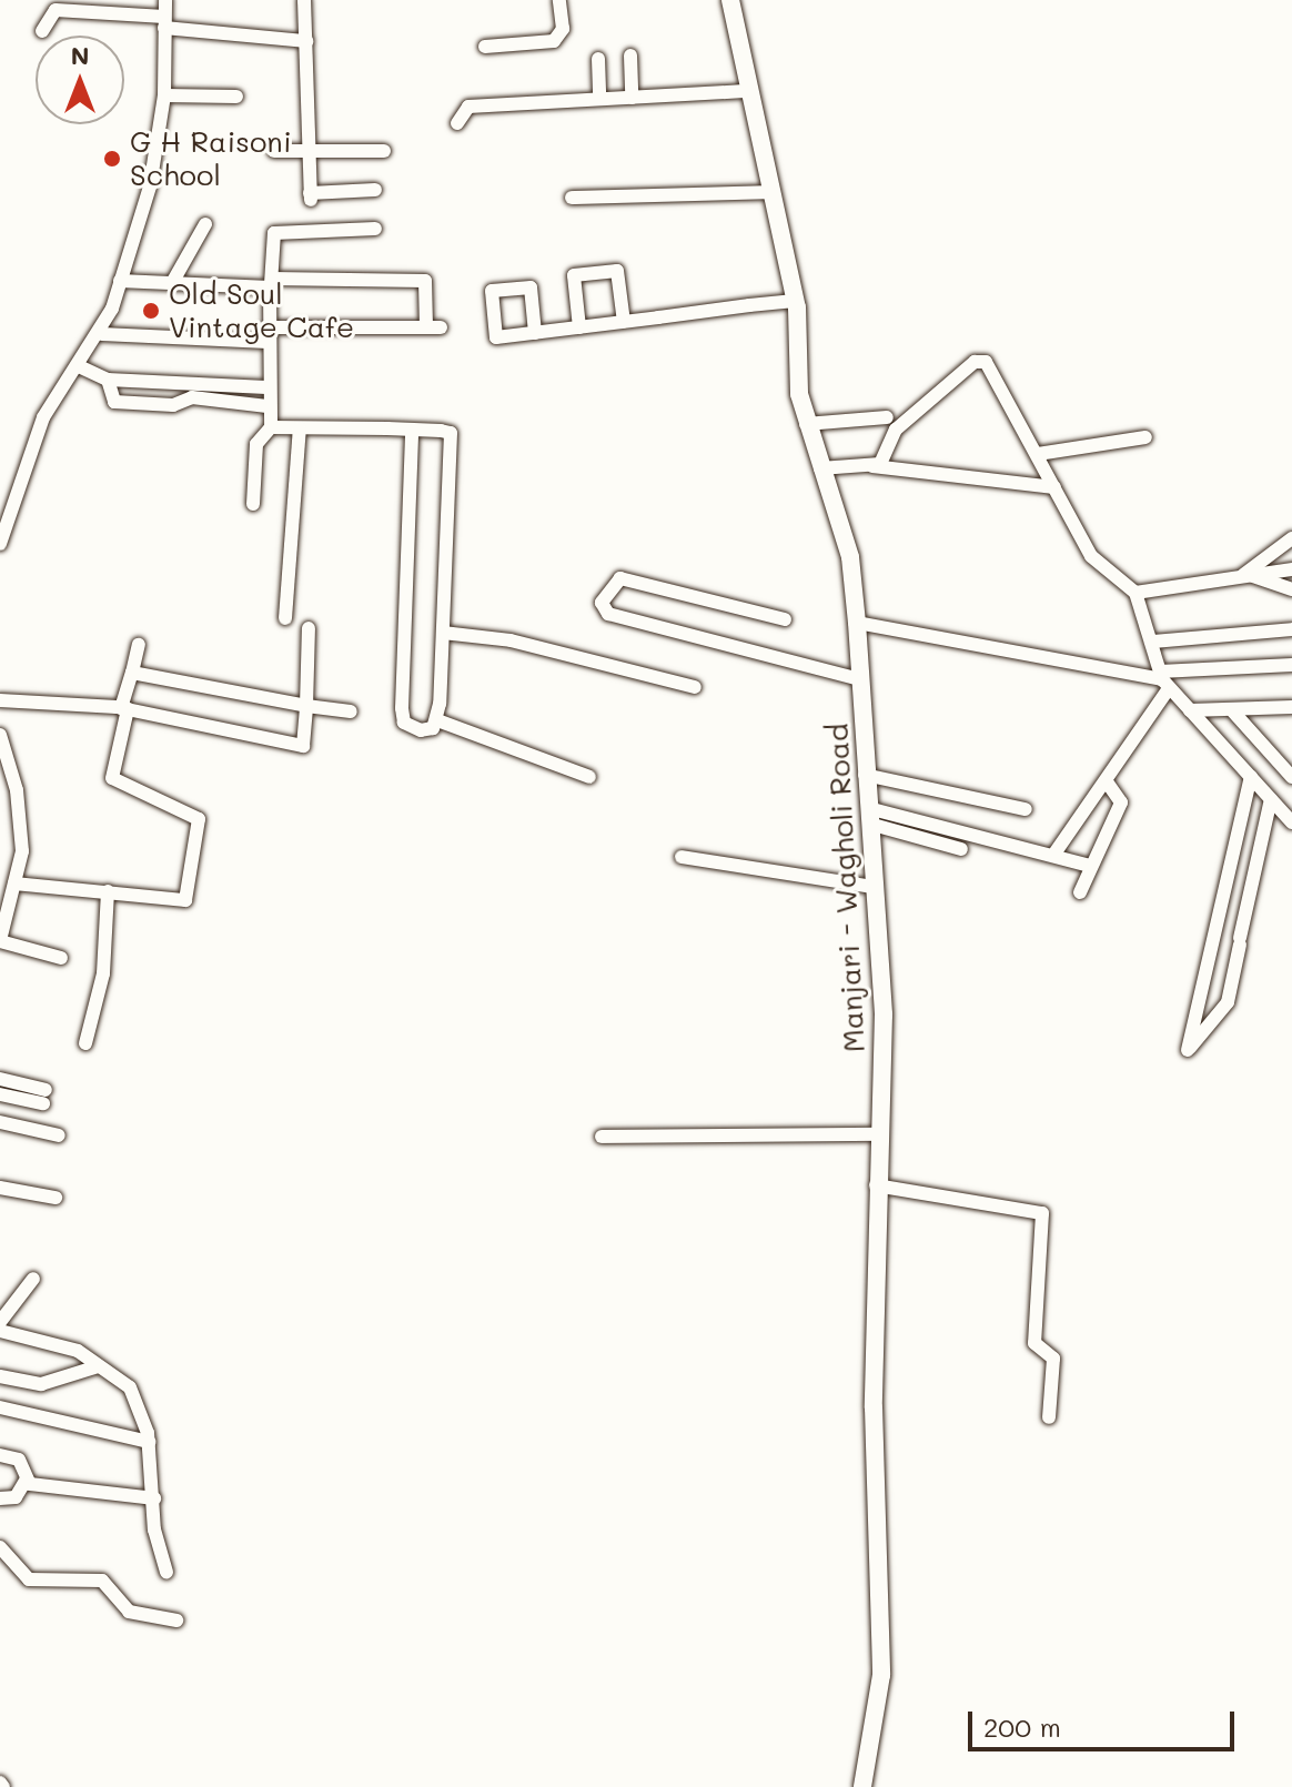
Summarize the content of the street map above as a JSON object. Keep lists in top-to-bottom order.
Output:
{
  "streets": {
    "main road": ["Manjari - Wagholi Road"]
  },
  "places": ["G H Raisoni School", "Old Soul Vintage Cafe"],
  "scale_bar": "200 m",
  "north": "top"
}
